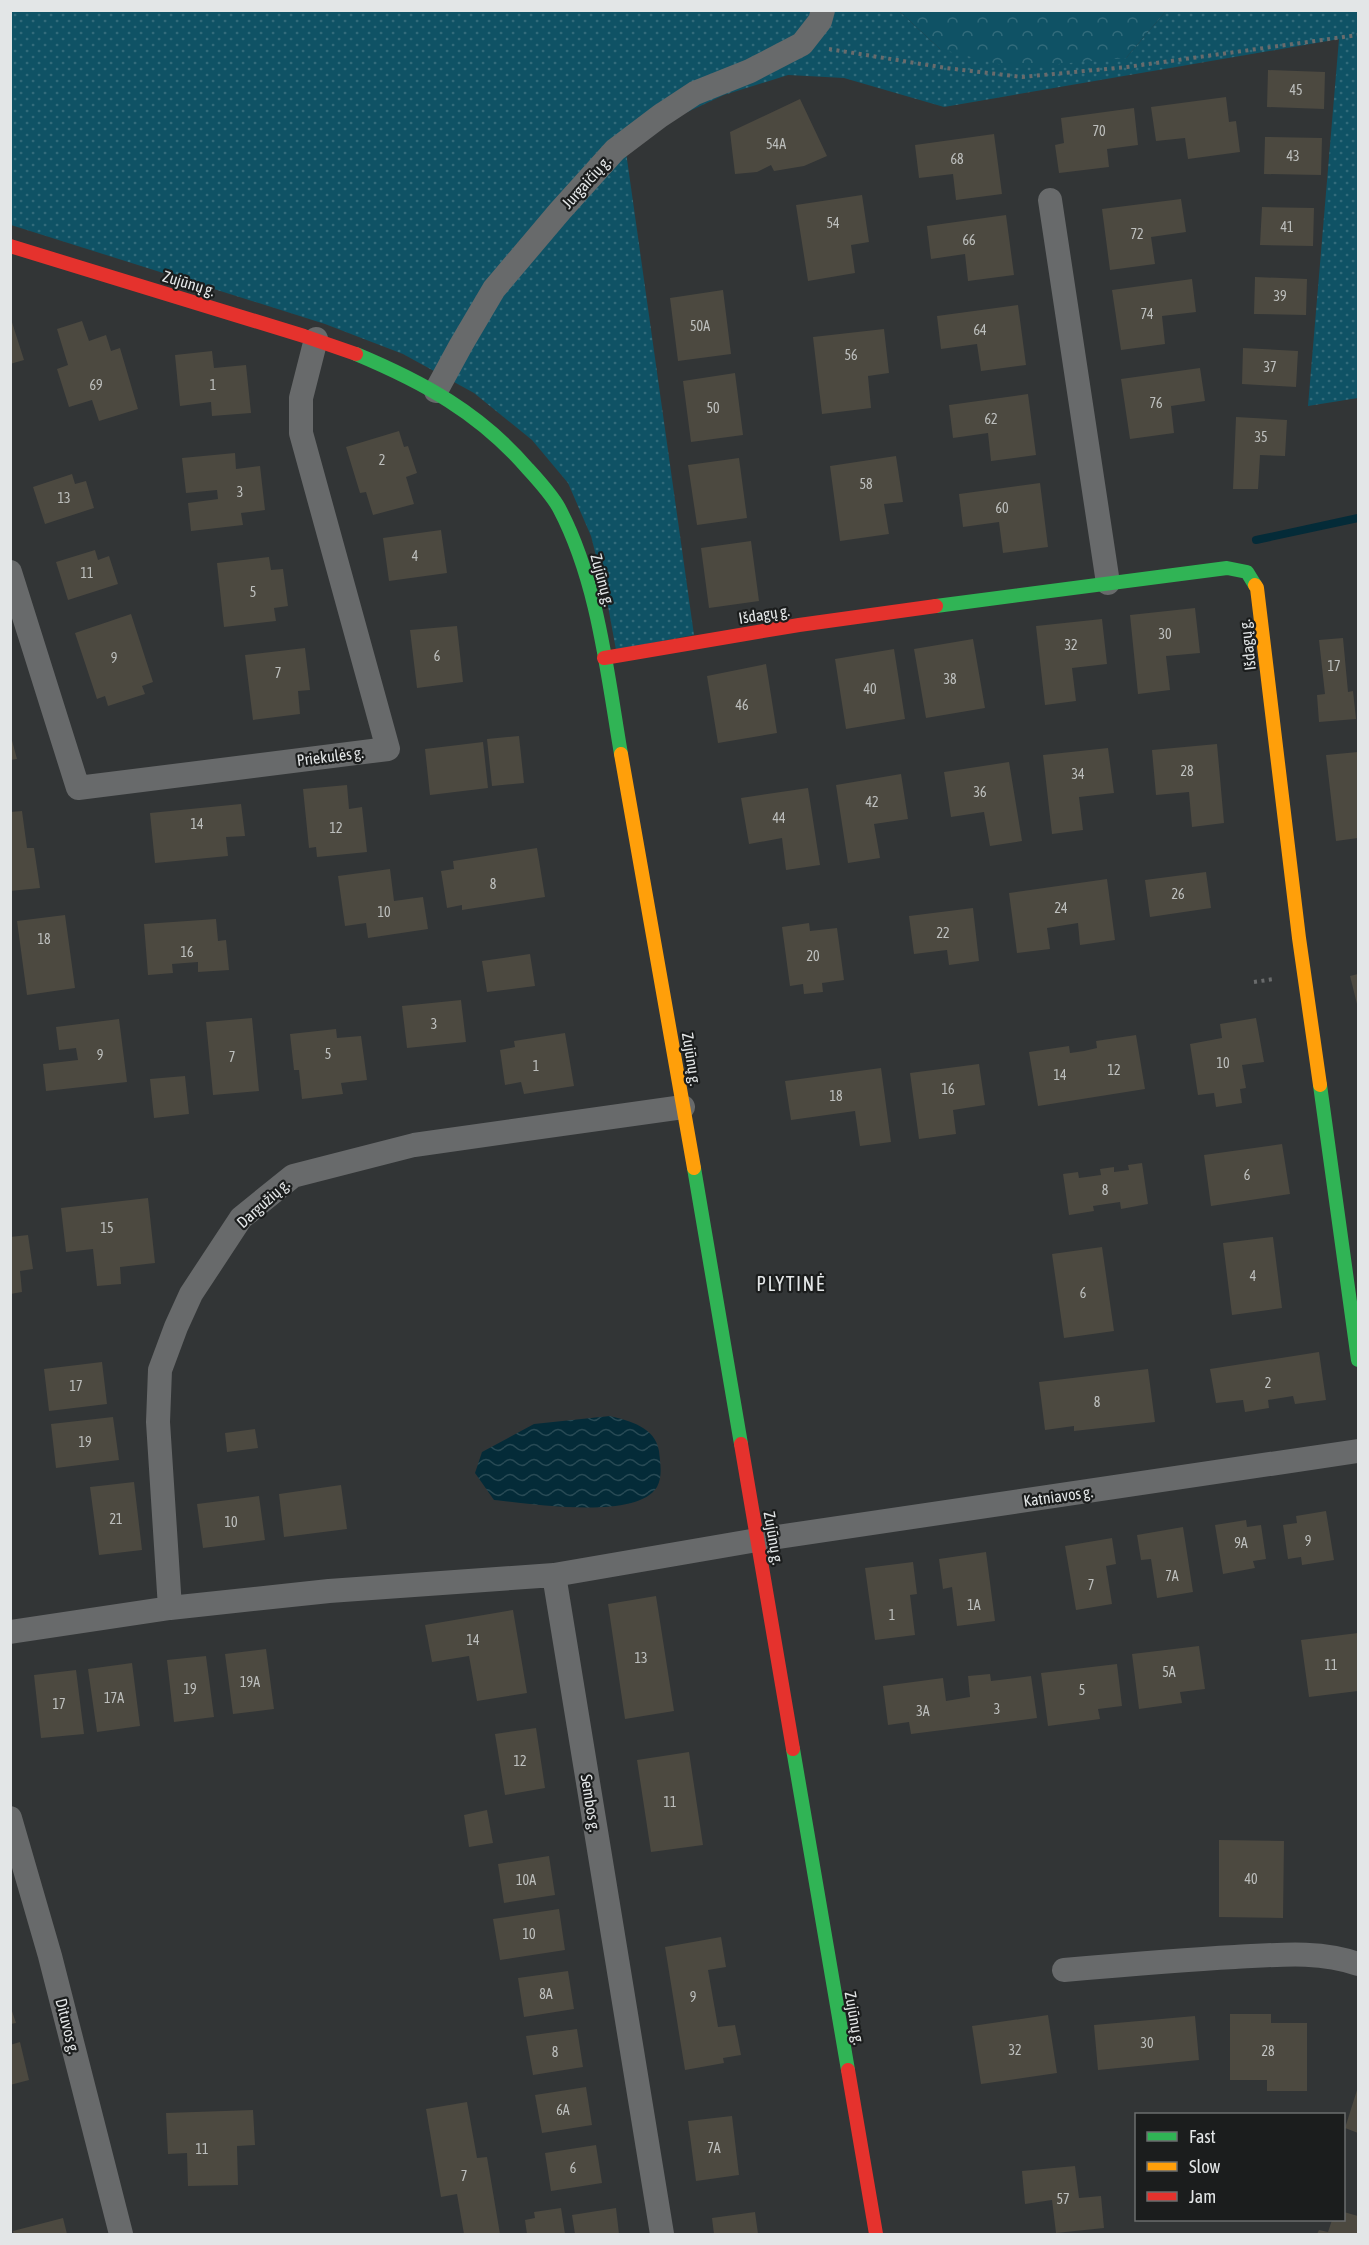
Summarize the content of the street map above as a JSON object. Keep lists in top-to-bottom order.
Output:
{
  "streets": {
    "main road": ["Zujūnų g.", "Išdagų g."],
    "street": [
      "Jurgaičių g.",
      "Priekulės g.",
      "Dargužių g.",
      "Katniavos g.",
      "Sembos g.",
      "Dituvos g."
    ]
  },
  "crossings": [
    ["Jurgaičių g.", "Zujūnų g."],
    ["Zujūnų g.", "Išdagų g."],
    ["Zujūnų g.", "Priekulės g."],
    ["Zujūnų g.", "Dargužių g."],
    ["Zujūnų g.", "Katniavos g."]
  ],
  "districts": ["PLYTINĖ"],
  "house_numbers": [
    "45",
    "70",
    "54A",
    "43",
    "68",
    "54",
    "41",
    "72",
    "66",
    "39",
    "74",
    "50A",
    "64",
    "56",
    "37",
    "69",
    "1",
    "76",
    "50",
    "62",
    "35",
    "2",
    "58",
    "3",
    "13",
    "60",
    "4",
    "11",
    "5",
    "30",
    "32",
    "6",
    "9",
    "17",
    "7",
    "38",
    "40",
    "46",
    "28",
    "34",
    "36",
    "42",
    "44",
    "14",
    "12",
    "8",
    "26",
    "24",
    "10",
    "22",
    "18",
    "16",
    "20",
    "3",
    "5",
    "9",
    "7",
    "10",
    "1",
    "12",
    "14",
    "16",
    "18",
    "6",
    "8",
    "15",
    "4",
    "6",
    "2",
    "17",
    "8",
    "19",
    "21",
    "10",
    "9",
    "9A",
    "7A",
    "7",
    "1A",
    "1",
    "14",
    "13",
    "11",
    "5A",
    "19A",
    "19",
    "5",
    "17A",
    "17",
    "3",
    "3A",
    "12",
    "11",
    "40",
    "10A",
    "10",
    "8A",
    "9",
    "30",
    "32",
    "28",
    "8",
    "6A",
    "7A",
    "11",
    "6",
    "7",
    "57"
  ],
  "legend": ["Fast", "Slow", "Jam"]
}
